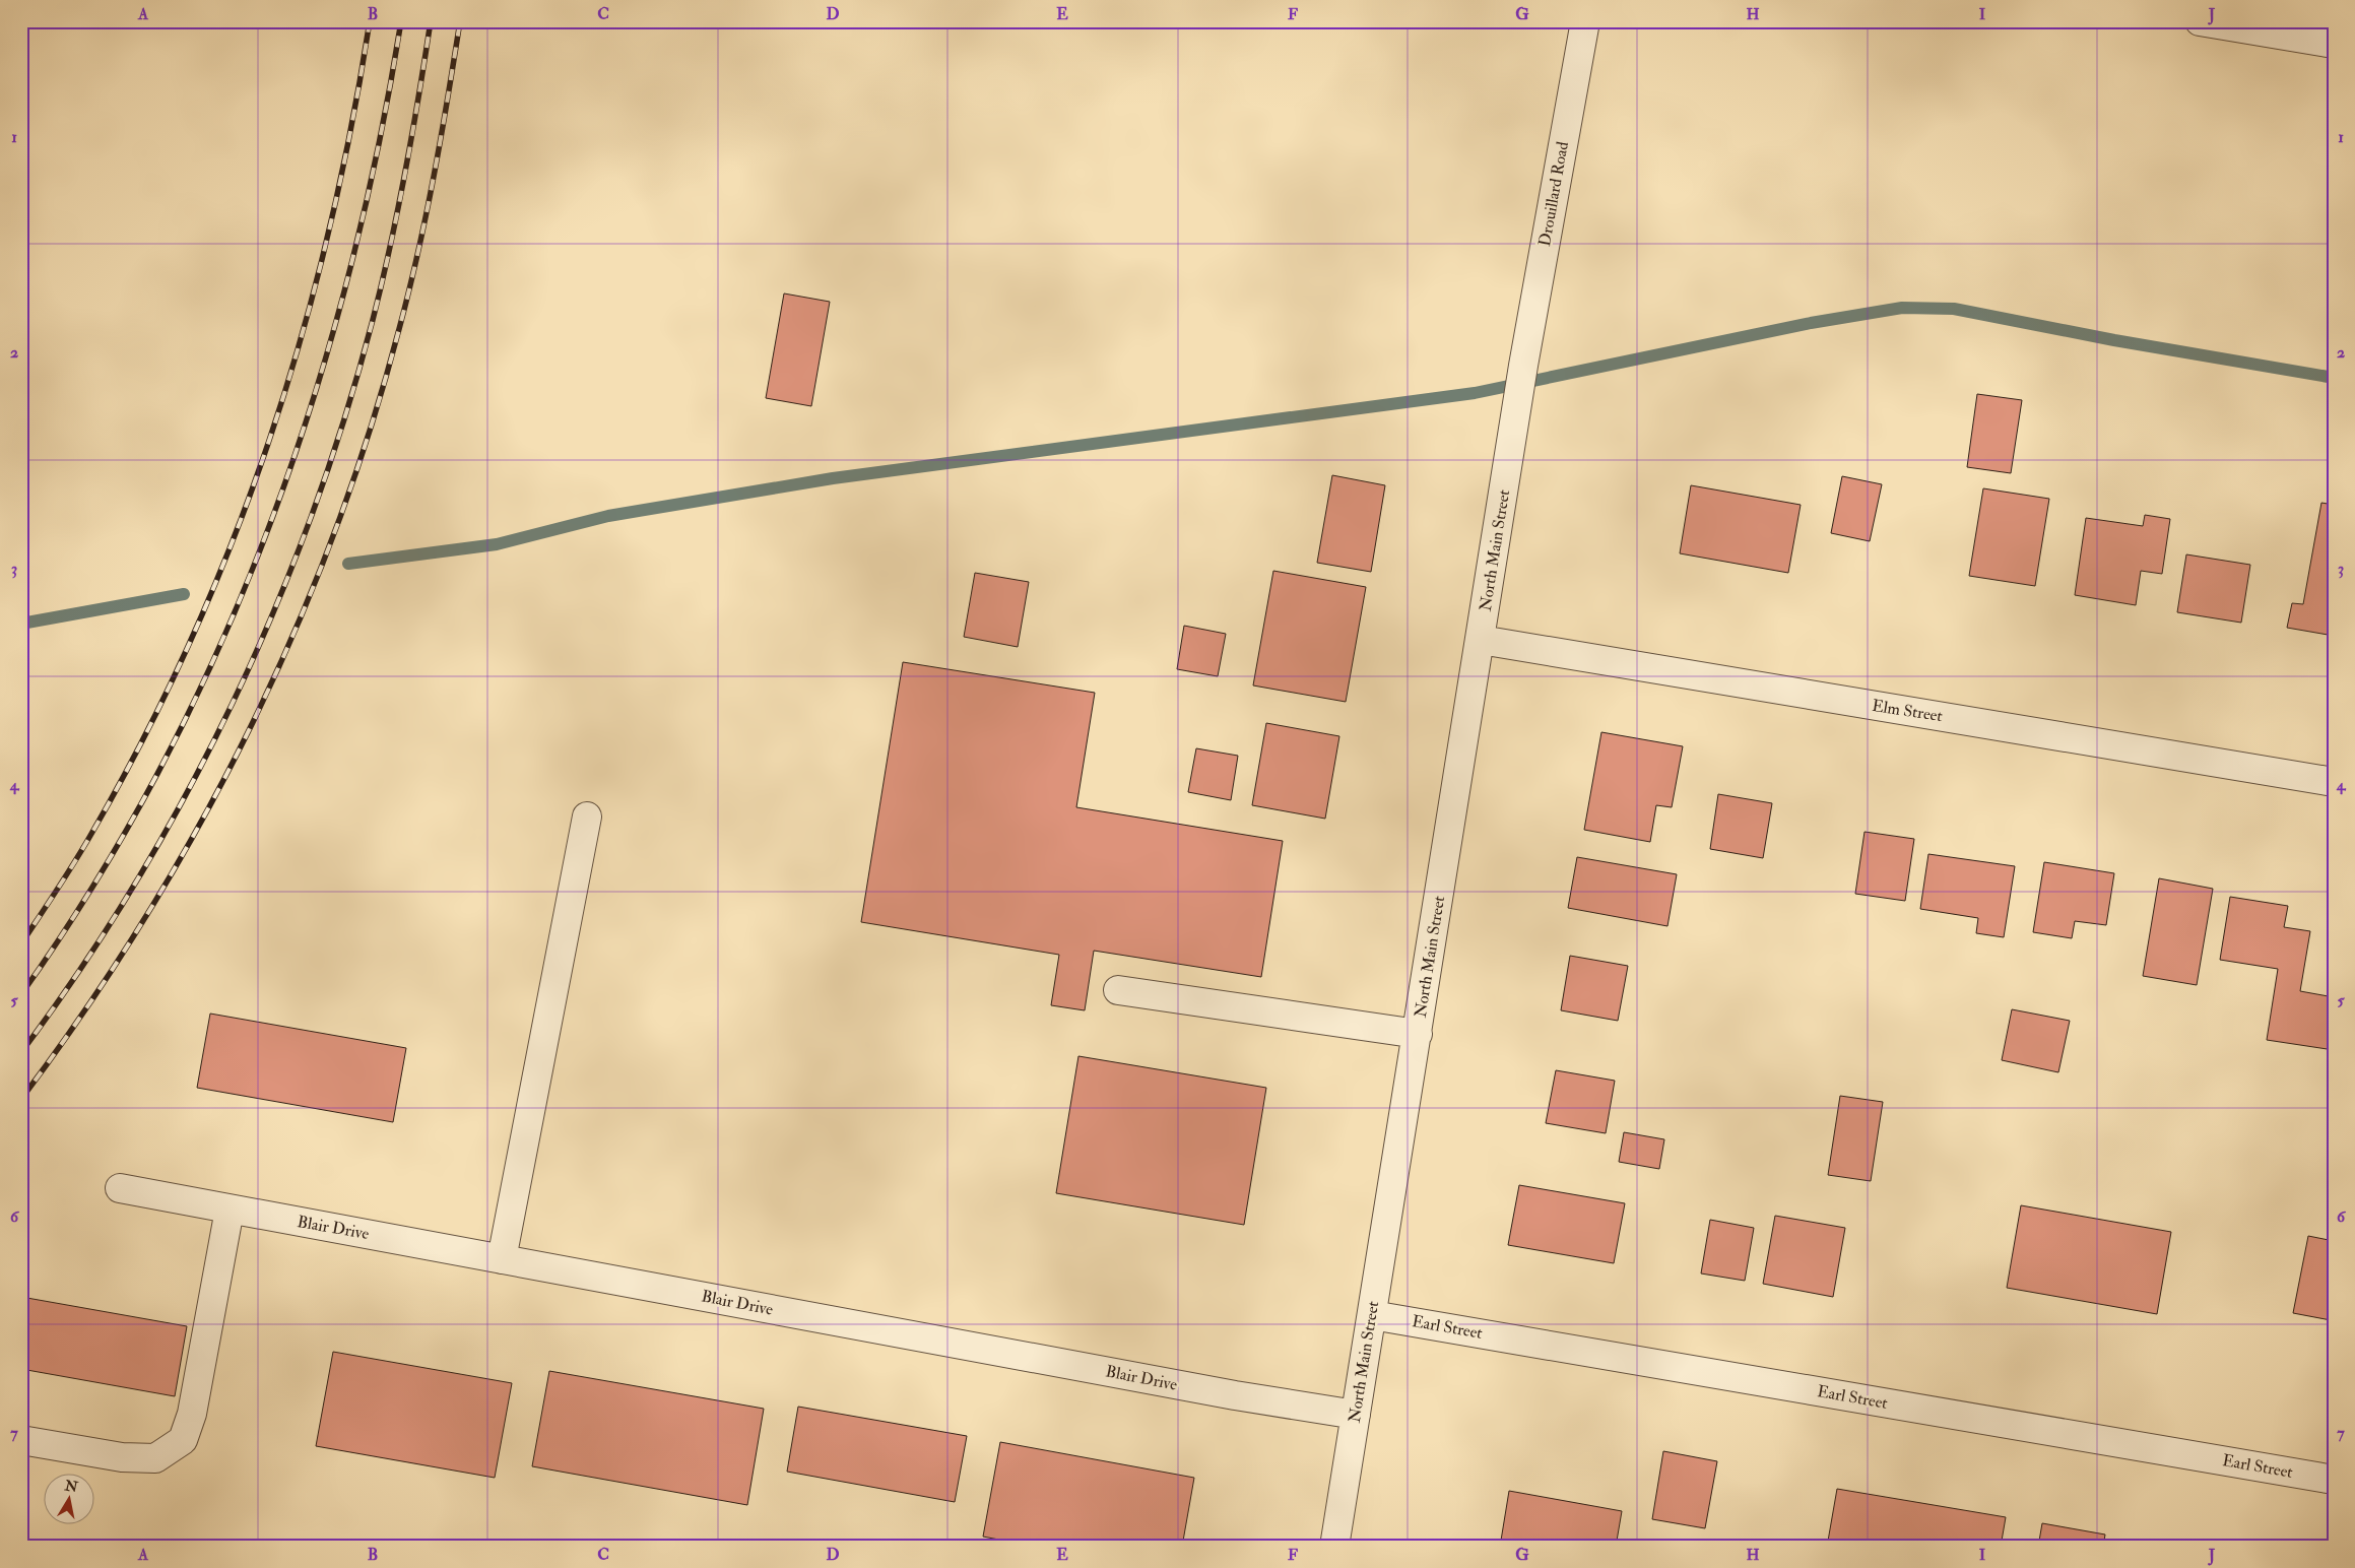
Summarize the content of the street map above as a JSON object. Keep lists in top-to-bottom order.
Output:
{
  "streets": {
    "street": [
      "Drouillard Road",
      "North Main Street",
      "Elm Street",
      "Blair Drive",
      "Earl Street"
    ]
  },
  "crossings": [
    ["Drouillard Road", "North Main Street"],
    ["North Main Street", "Elm Street"],
    ["North Main Street", "Blair Drive"],
    ["North Main Street", "Earl Street"]
  ],
  "north": "top",
  "grid": {
    "columns": [
      "A",
      "B",
      "C",
      "D",
      "E",
      "F",
      "G",
      "H",
      "I",
      "J"
    ],
    "rows": [
      "1",
      "2",
      "3",
      "4",
      "5",
      "6",
      "7"
    ]
  }
}
